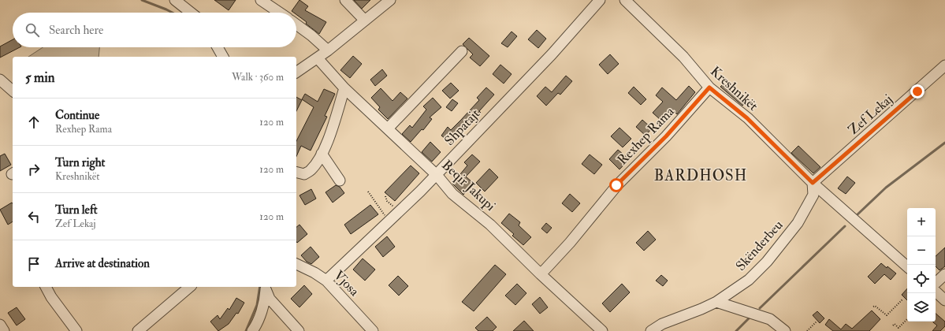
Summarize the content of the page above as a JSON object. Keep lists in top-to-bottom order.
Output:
{
  "streets": {
    "street": [
      "Kreshnikët",
      "Zef Lekaj",
      "Shpatajt",
      "Rexhep Rama",
      "Beqir Jakupi",
      "Skënderbeu",
      "Vjosa"
    ]
  },
  "crossings": [
    ["Kreshnikët", "Zef Lekaj"],
    ["Kreshnikët", "Rexhep Rama"],
    ["Kreshnikët", "Skënderbeu"],
    ["Zef Lekaj", "Skënderbeu"],
    ["Shpatajt", "Beqir Jakupi"],
    ["Shpatajt", "Vjosa"],
    ["Rexhep Rama", "Beqir Jakupi"]
  ],
  "districts": ["BARDHOSH"],
  "page": {
    "search": "Search here",
    "heading": ["5 min", "Walk · 360 m"],
    "list": [
      ["Continue", "Rexhep Rama", "120 m"],
      ["Turn right", "Kreshnikët", "120 m"],
      ["Turn left", "Zef Lekaj", "120 m"],
      "Arrive at destination"
    ],
    "map_buttons": ["+", "−"]
  }
}
